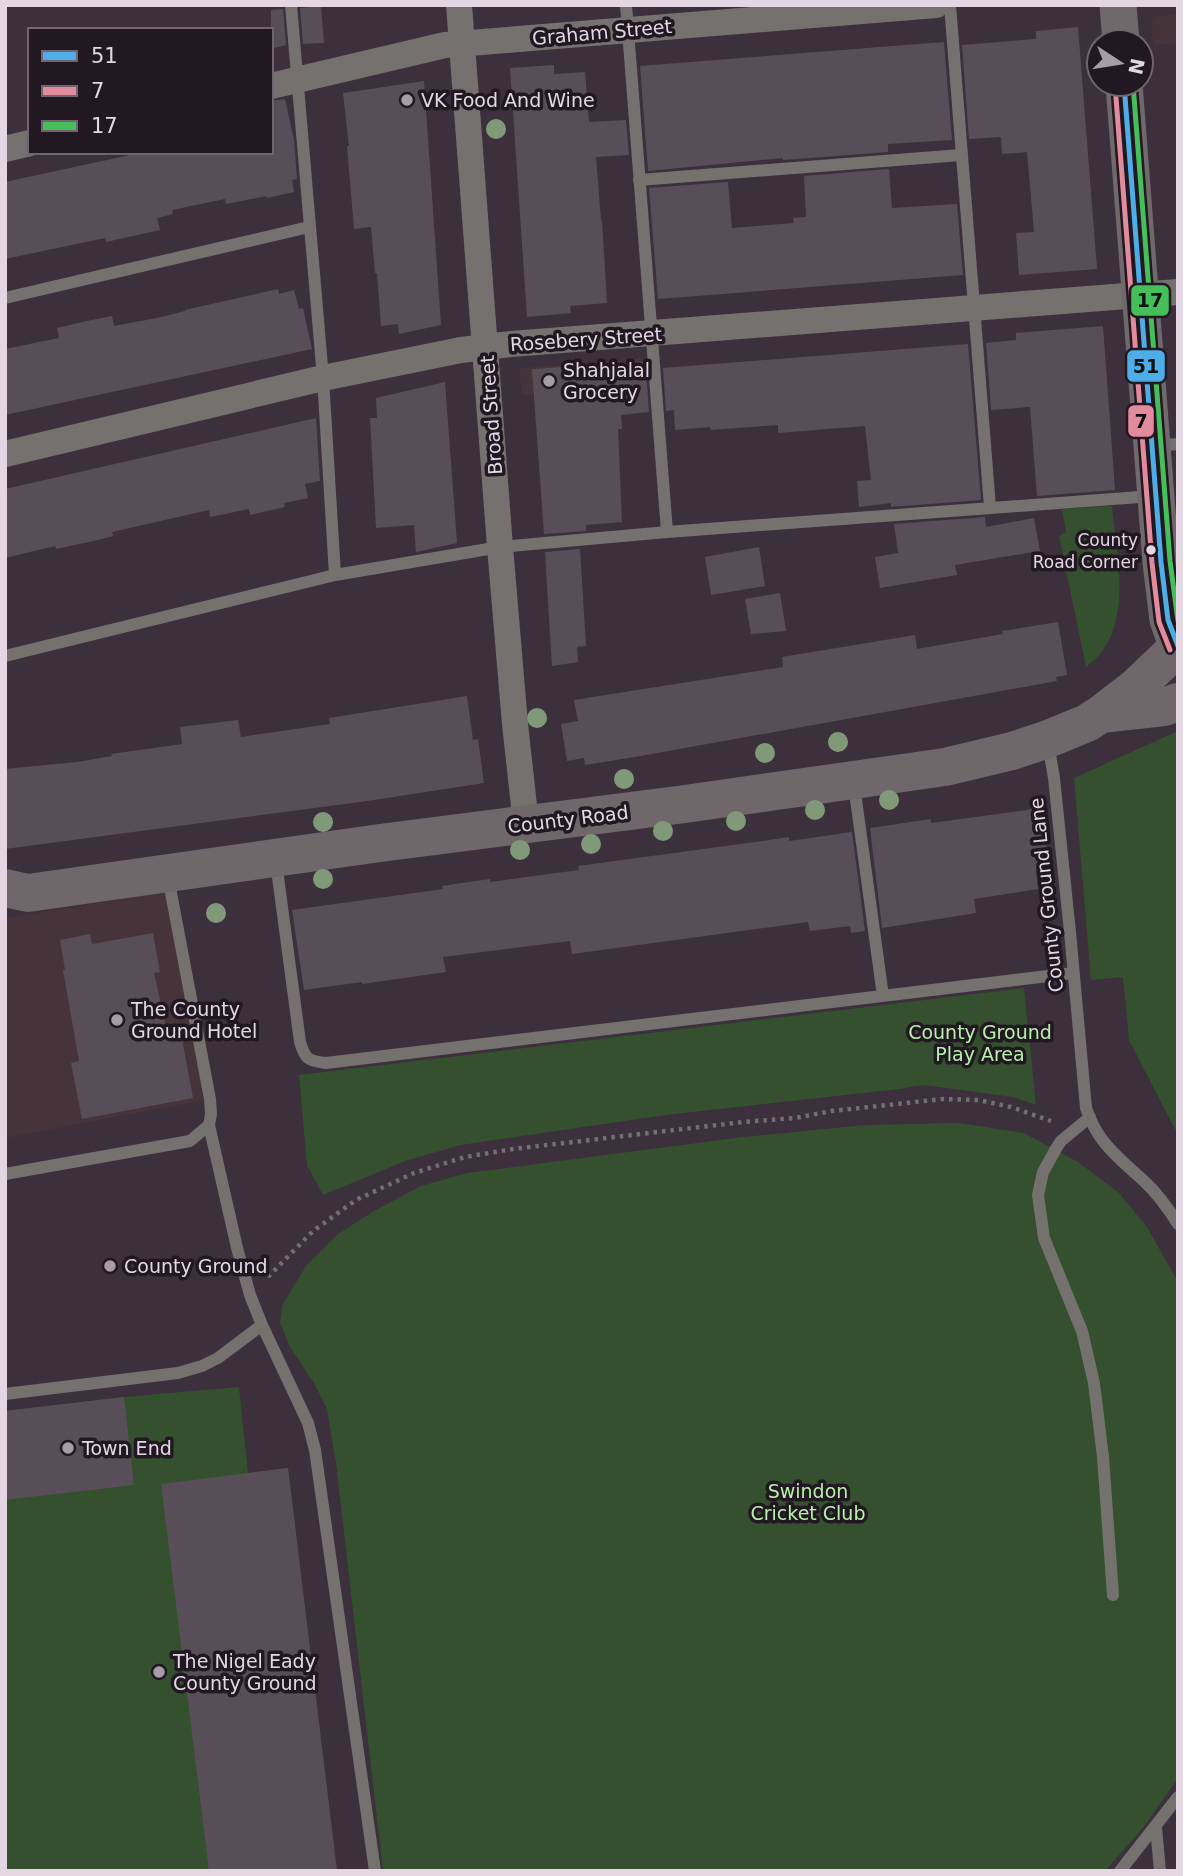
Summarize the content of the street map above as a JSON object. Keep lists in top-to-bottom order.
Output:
{
  "streets": {
    "main road": ["County Road"],
    "street": ["Graham Street", "Rosebery Street", "Broad Street"],
    "lane": ["County Ground Lane"]
  },
  "crossings": [
    ["Graham Street", "Broad Street"],
    ["Rosebery Street", "Broad Street"],
    ["Broad Street", "County Road"],
    ["County Road", "County Ground Lane"]
  ],
  "parks": ["County Ground Play Area", "Swindon Cricket Club"],
  "places": [
    "VK Food And Wine",
    "Shahjalal Grocery",
    "County Road Corner",
    "The County Ground Hotel",
    "County Ground",
    "Town End",
    "The Nigel Eady County Ground"
  ],
  "lines": ["transit line 51", "transit line 7", "transit line 17"],
  "legend": ["51", "7", "17"],
  "north": "right"
}
